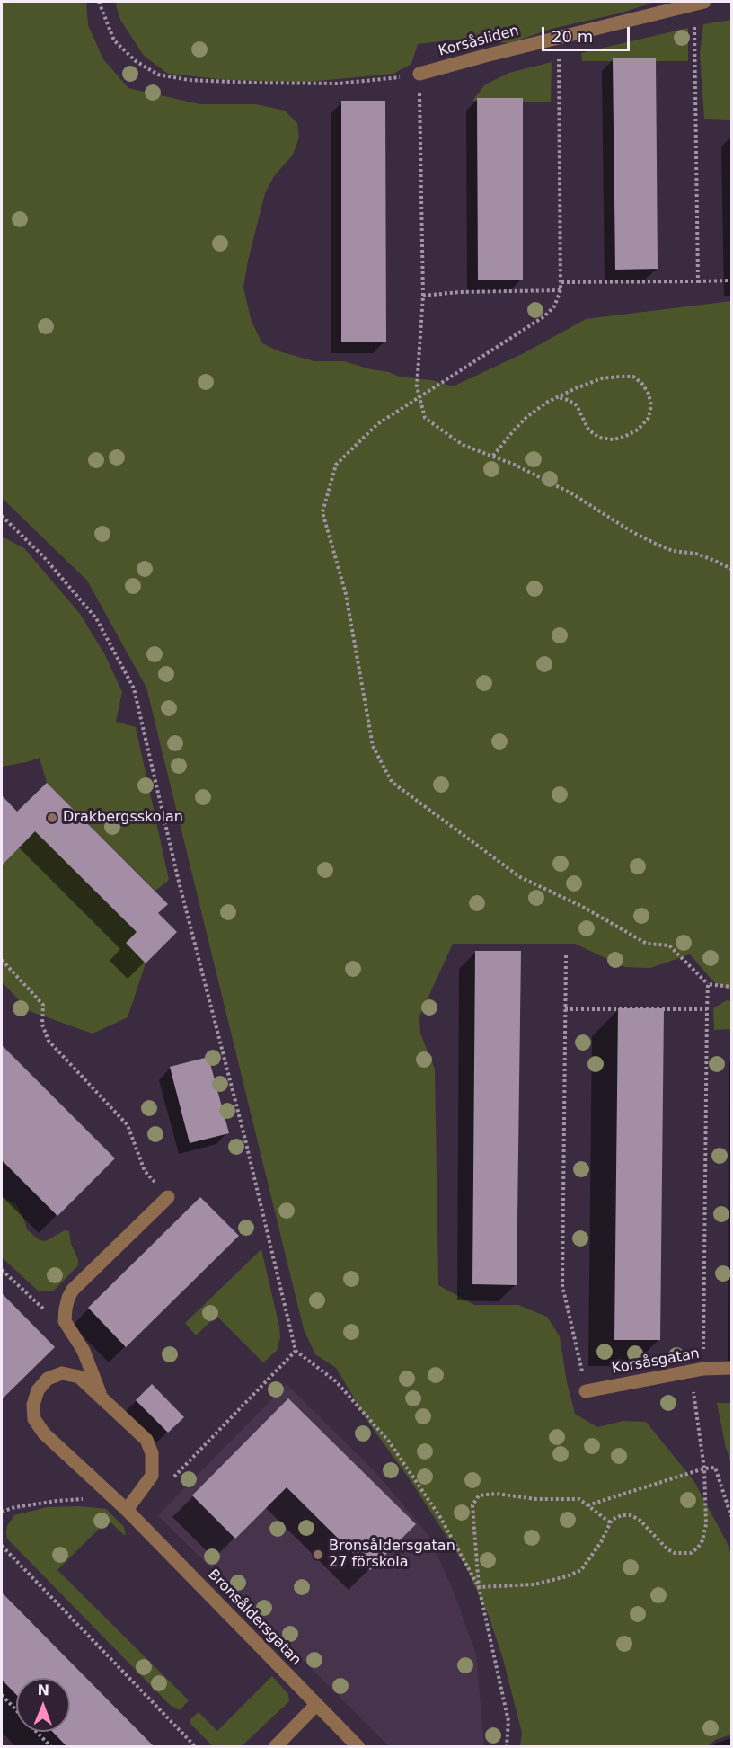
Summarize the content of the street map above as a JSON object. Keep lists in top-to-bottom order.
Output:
{
  "streets": {
    "street": ["Korsåsliden", "Korsåsgatan", "Bronsåldersgatan"]
  },
  "places": ["Drakbergsskolan", "Bronsåldersgatan 27 förskola"],
  "scale_bar": "20 m",
  "north": "top"
}
